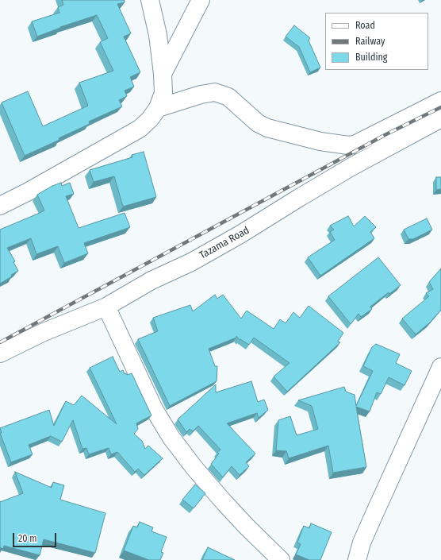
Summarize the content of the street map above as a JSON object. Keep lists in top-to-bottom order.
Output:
{
  "streets": {
    "street": ["Tazama Road"]
  },
  "legend": ["Road", "Railway", "Building"],
  "scale_bar": "20 m"
}
